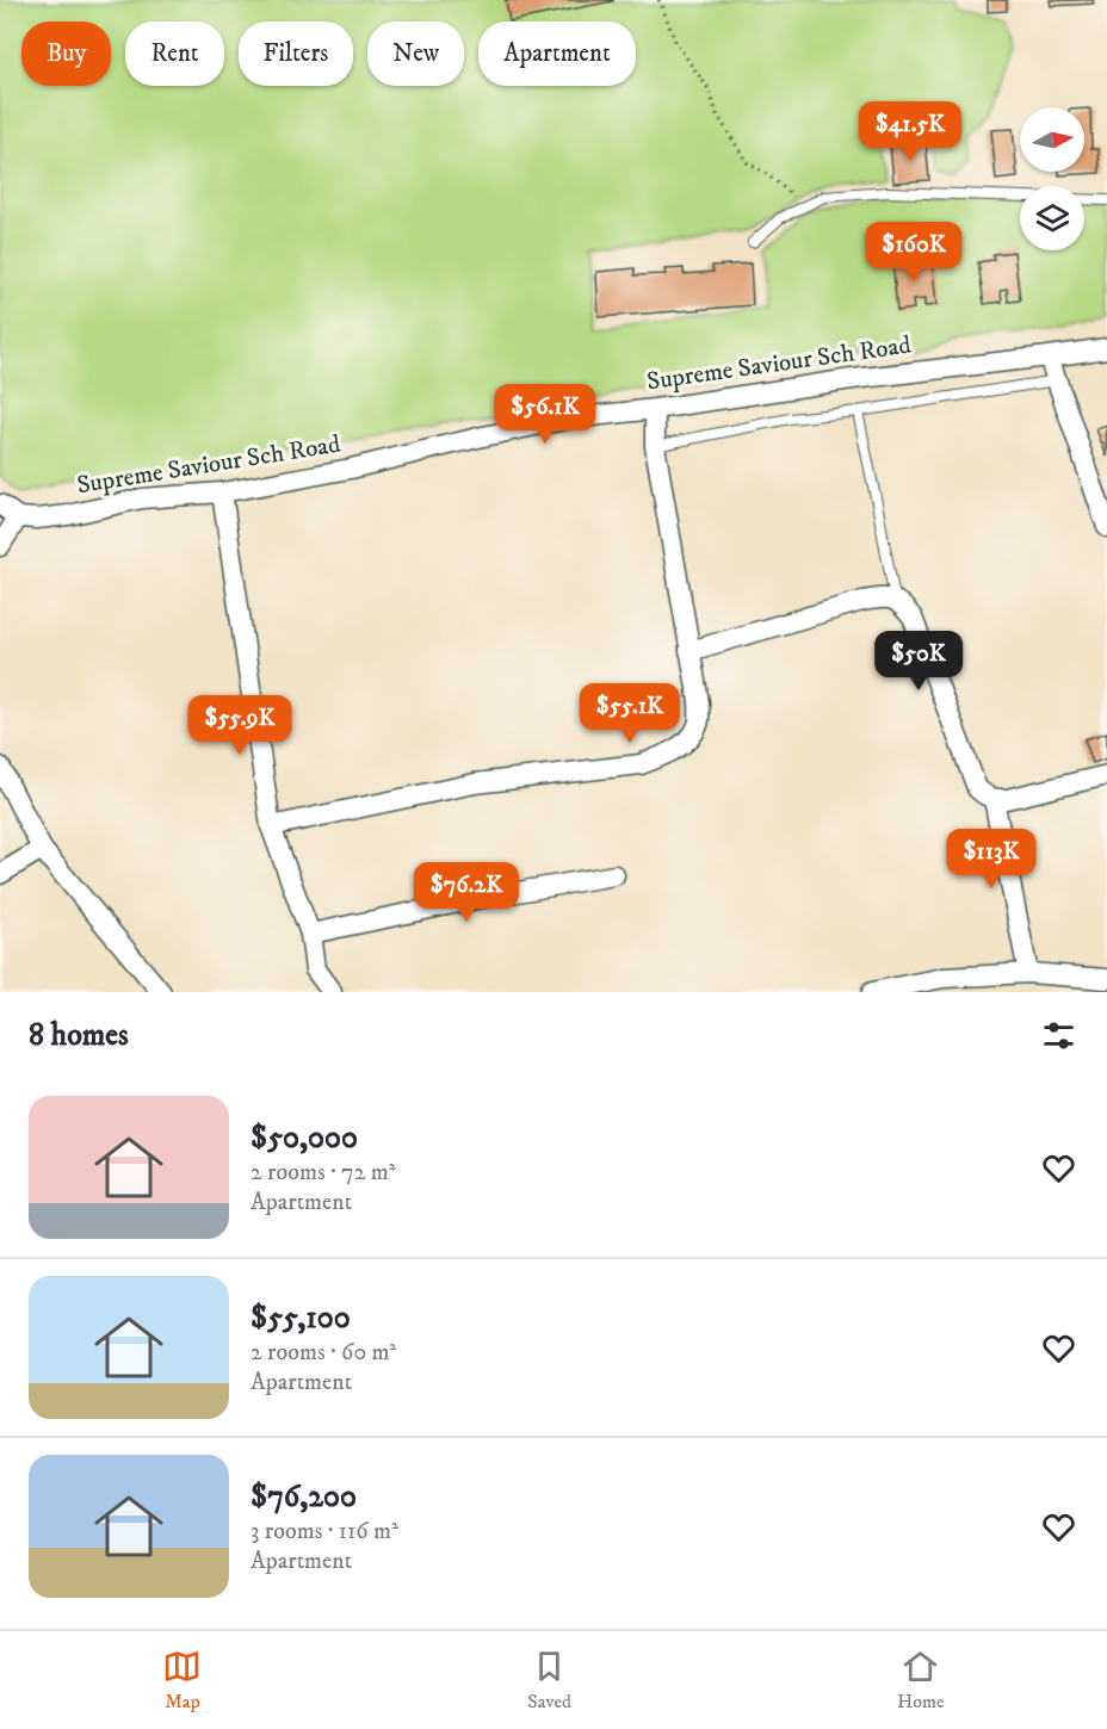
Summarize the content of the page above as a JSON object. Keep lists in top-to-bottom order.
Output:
{
  "streets": {
    "street": ["Supreme Saviour Sch Road"]
  },
  "north": "right",
  "page": {
    "chip": [
      "Buy",
      "Rent",
      "Filters",
      "New",
      "Apartment"
    ],
    "price": [
      "$41.5K",
      "$160K",
      "$56.1K",
      "$50K",
      "$55.1K",
      "$55.9K",
      "$113K",
      "$76.2K"
    ],
    "heading": "8 homes",
    "list": [
      {
        "name": "$50,000",
        "note": "2 rooms · 72 m² · Apartment"
      },
      {
        "name": "$55,100",
        "note": "2 rooms · 60 m² · Apartment"
      },
      {
        "name": "$76,200",
        "note": "3 rooms · 116 m² · Apartment"
      }
    ],
    "tabs": ["Map", "Saved", "Home"]
  }
}
